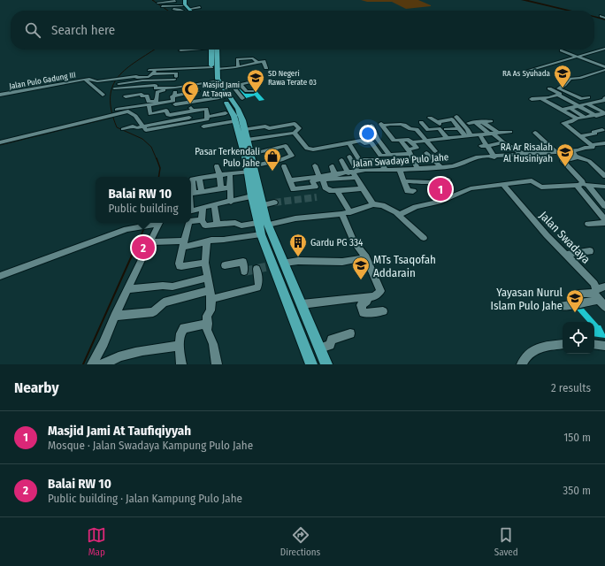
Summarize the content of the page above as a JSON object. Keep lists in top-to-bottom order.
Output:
{
  "streets": {
    "street": ["Jalan Pulo Gadung III", "Jalan Swadaya Pulo Jahe", "Jalan Swadaya"]
  },
  "places": {
    "school or university": [
      "RA As Syuhada",
      "SD Negeri Rawa Terate 03",
      "RA Ar Risalah Al Husiniyah",
      "MTs Tsaqofah Addarain",
      "Yayasan Nurul Islam Pulo Jahe"
    ],
    "mosque": ["Masjid Jami At Taqwa"],
    "shop": ["Pasar Terkendali Pulo Jahe"],
    "building": ["Gardu PG 334"]
  },
  "page": {
    "search": "Search here",
    "pins": ["1", "2"],
    "popup": ["Balai RW 10", "Public building"],
    "heading": ["Nearby", "2 results"],
    "list": [
      {
        "mark": "1",
        "name": "Masjid Jami At Taufiqiyyah",
        "note": "Mosque · Jalan Swadaya Kampung Pulo Jahe",
        "value": "150 m"
      },
      {
        "mark": "2",
        "name": "Balai RW 10",
        "note": "Public building · Jalan Kampung Pulo Jahe",
        "value": "350 m"
      }
    ],
    "nav": ["Map", "Directions", "Saved"]
  }
}
